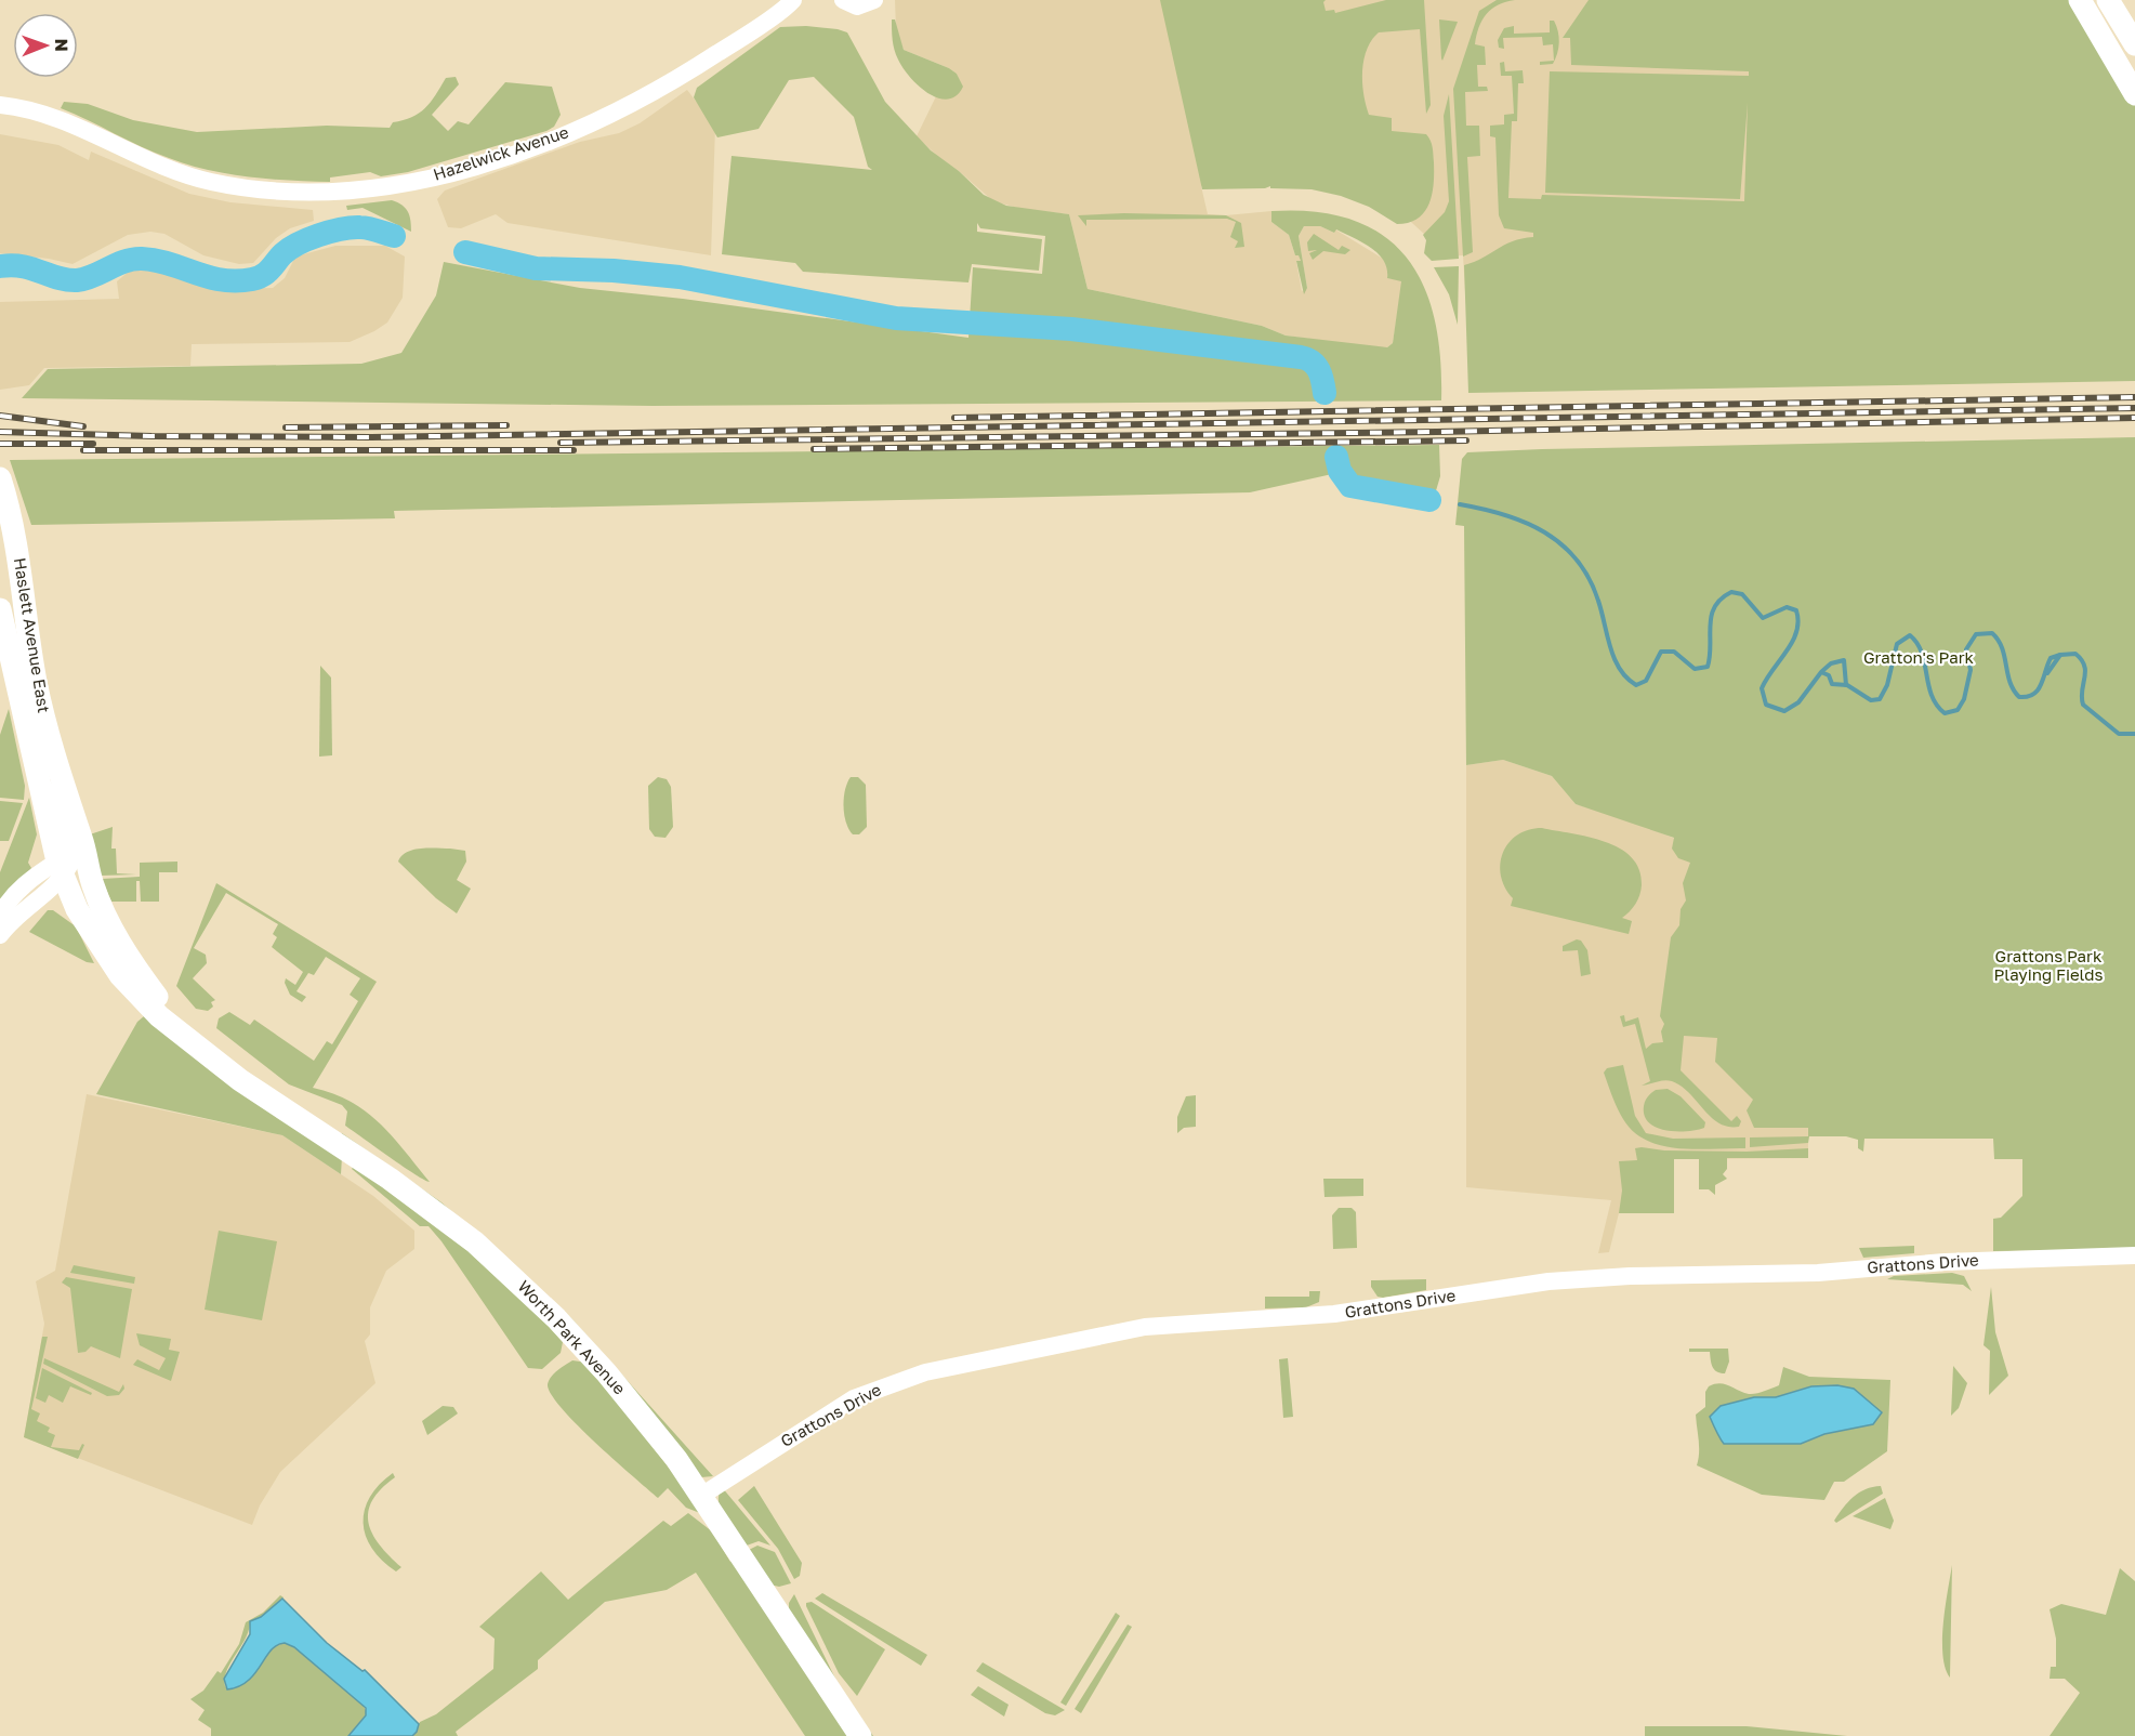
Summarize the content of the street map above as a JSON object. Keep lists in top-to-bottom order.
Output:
{
  "streets": {
    "main road": ["Haslett Avenue East", "Worth Park Avenue"],
    "street": ["Hazelwick Avenue", "Grattons Drive"]
  },
  "crossings": [
    ["Haslett Avenue East", "Worth Park Avenue"],
    ["Grattons Drive", "Worth Park Avenue"]
  ],
  "parks": ["Gratton's Park", "Grattons Park Playing Fields"],
  "north": "right"
}
